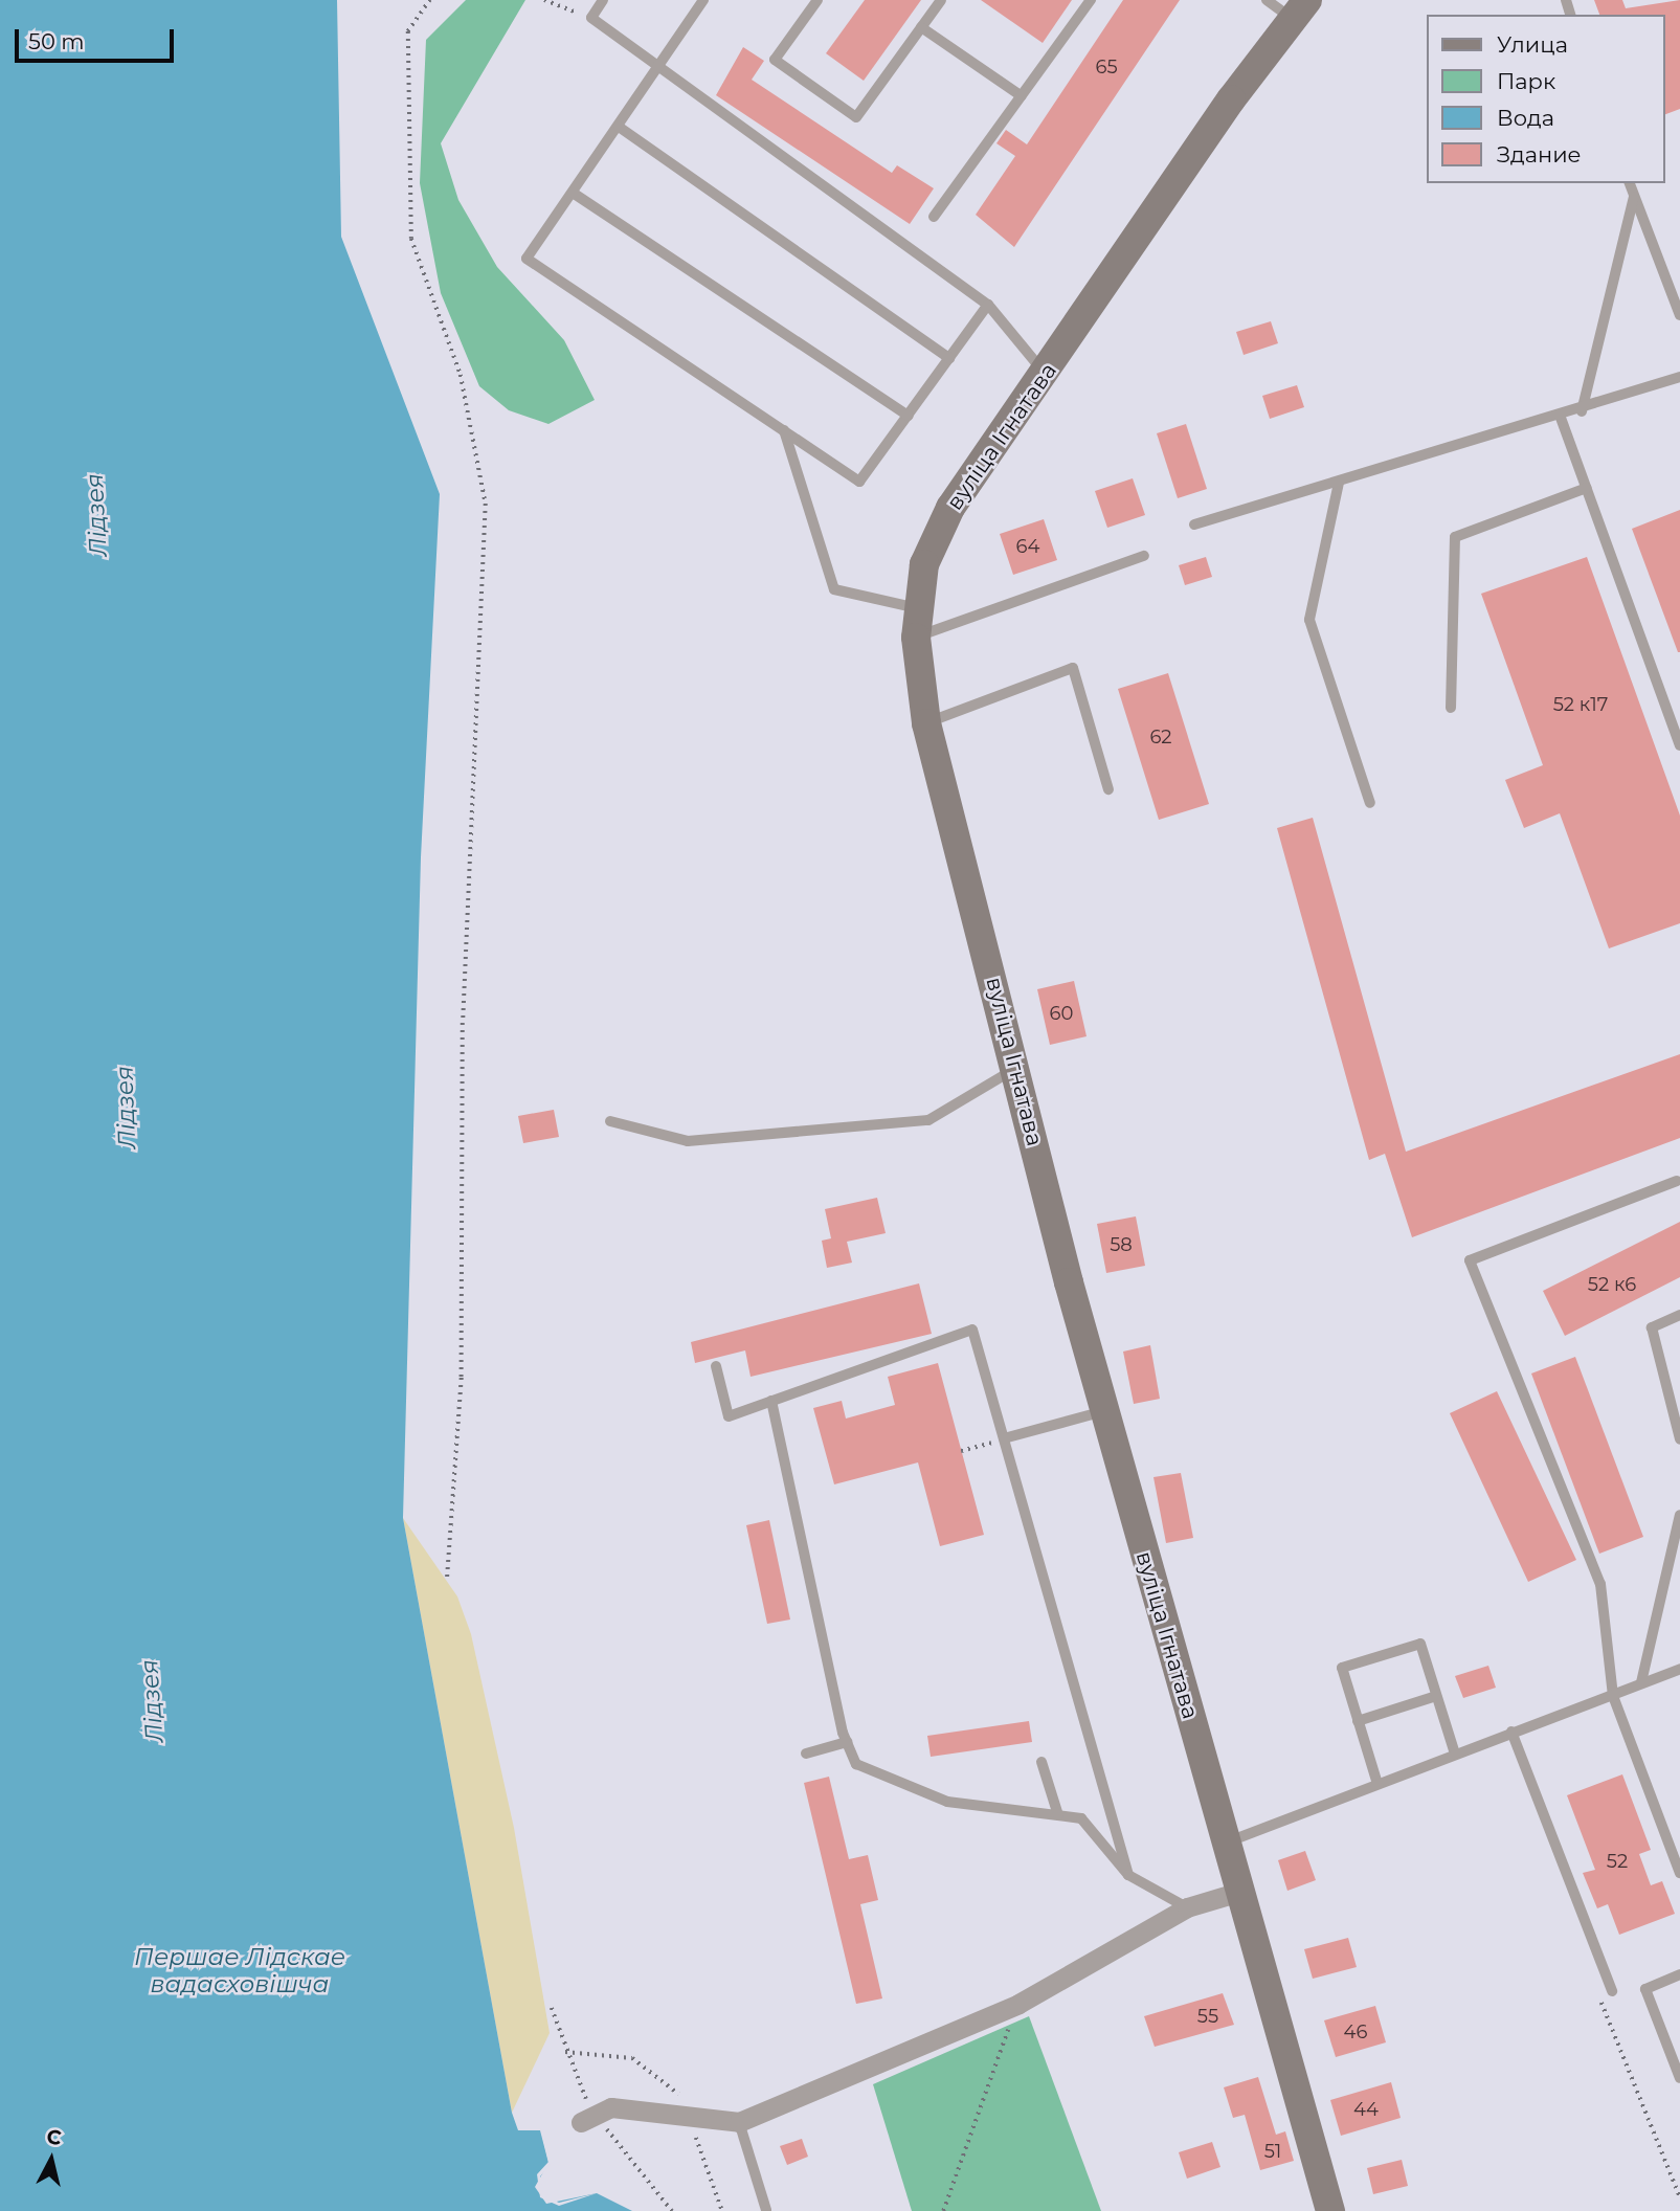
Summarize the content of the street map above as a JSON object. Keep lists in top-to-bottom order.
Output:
{
  "streets": {
    "street": ["вуліца Ігнатава"]
  },
  "water": ["Лідзея", "Першае Лідскае вадасховішча"],
  "house_numbers": [
    "65",
    "64",
    "52 к17",
    "62",
    "60",
    "58",
    "52 к6",
    "52",
    "55",
    "46",
    "44",
    "51"
  ],
  "legend": [
    "Улица",
    "Парк",
    "Вода",
    "Здание"
  ],
  "scale_bar": "50 m",
  "north": "top"
}
